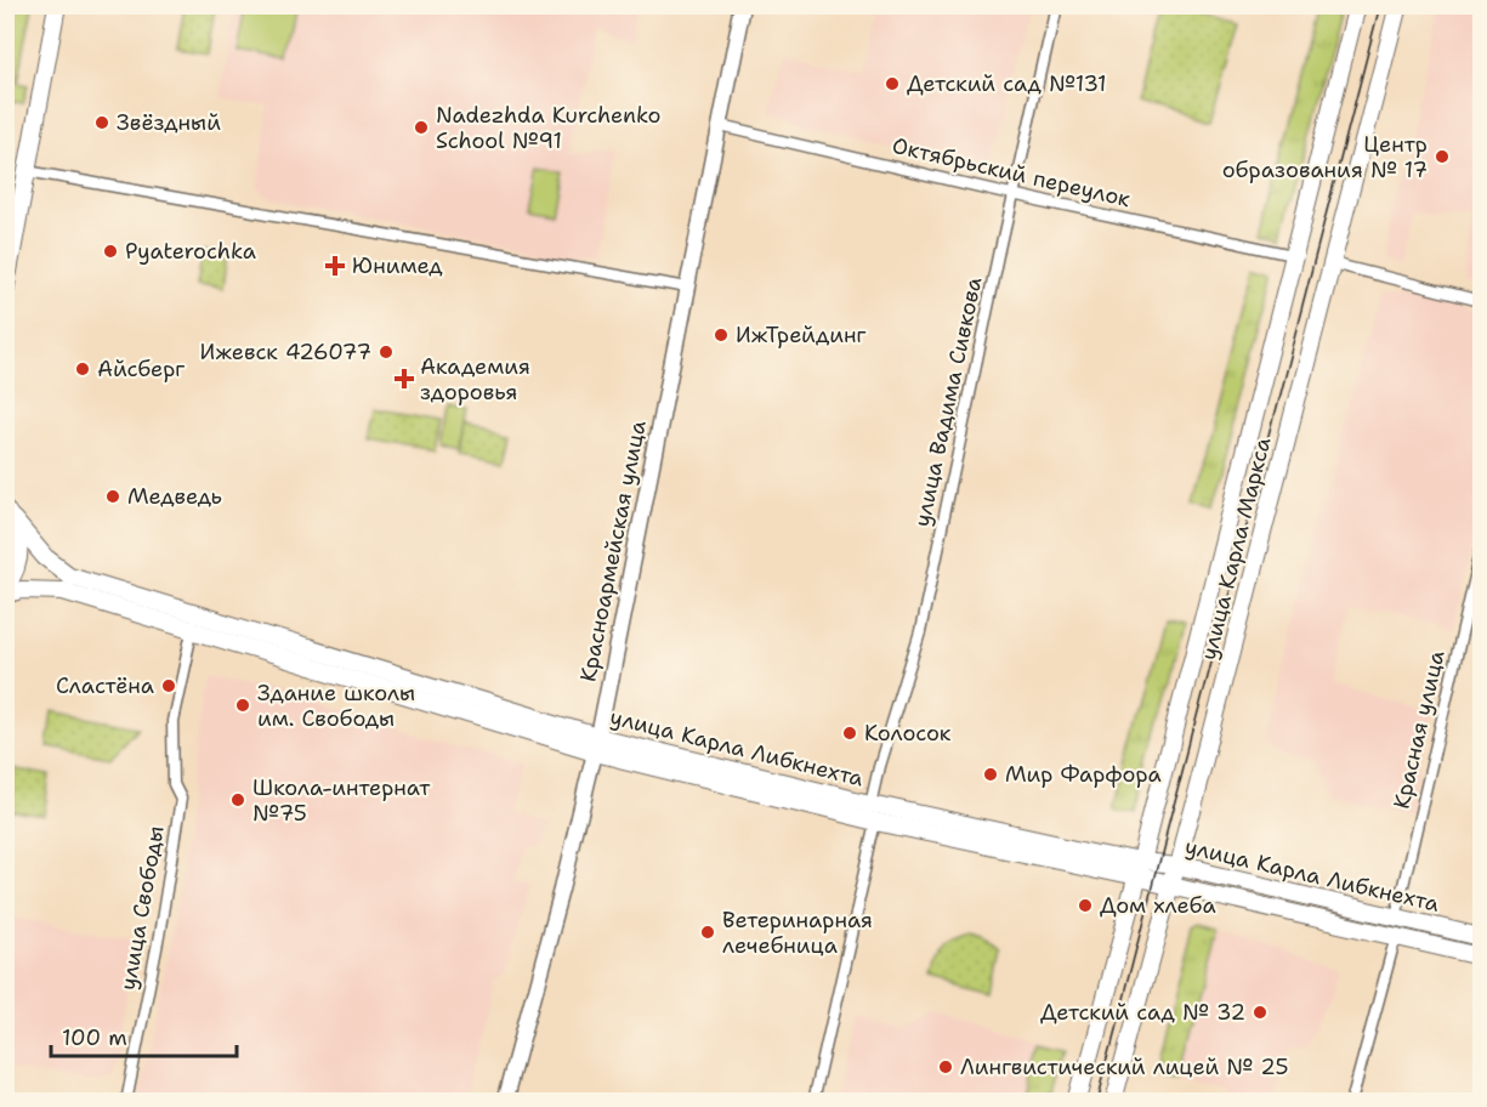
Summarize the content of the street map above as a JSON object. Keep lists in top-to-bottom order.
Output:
{
  "streets": {
    "main road": ["улица Карла Маркса", "улица Карла Либкнехта"],
    "street": [
      "Октябрьский переулок",
      "улица Вадима Сивкова",
      "Красноармейская улица",
      "Красная улица",
      "улица Свободы"
    ]
  },
  "crossings": [
    ["Октябрьский переулок", "улица Вадима Сивкова"],
    ["Октябрьский переулок", "улица Карла Маркса"],
    ["Октябрьский переулок", "Красноармейская улица"],
    ["улица Вадима Сивкова", "улица Карла Либкнехта"],
    ["улица Карла Маркса", "улица Карла Либкнехта"],
    ["Красноармейская улица", "улица Карла Либкнехта"],
    ["Красная улица", "улица Карла Либкнехта"],
    ["улица Карла Либкнехта", "улица Свободы"]
  ],
  "places": {
    "other": [
      "Детский сад №131",
      "Звёздный",
      "Nadezhda Kurchenko School №91",
      "Центр образования № 17",
      "Pyaterochka",
      "ИжТрейдинг",
      "Ижевск 426077",
      "Айсберг",
      "Медведь",
      "Сластёна",
      "Здание школы им. Свободы",
      "Колосок",
      "Мир Фарфора",
      "Школа-интернат №75",
      "Дом хлеба",
      "Ветеринарная лечебница",
      "Детский сад № 32",
      "Лингвистический лицей № 25"
    ],
    "health": ["Юнимед", "Академия здоровья"]
  },
  "scale_bar": "100 m"
}
